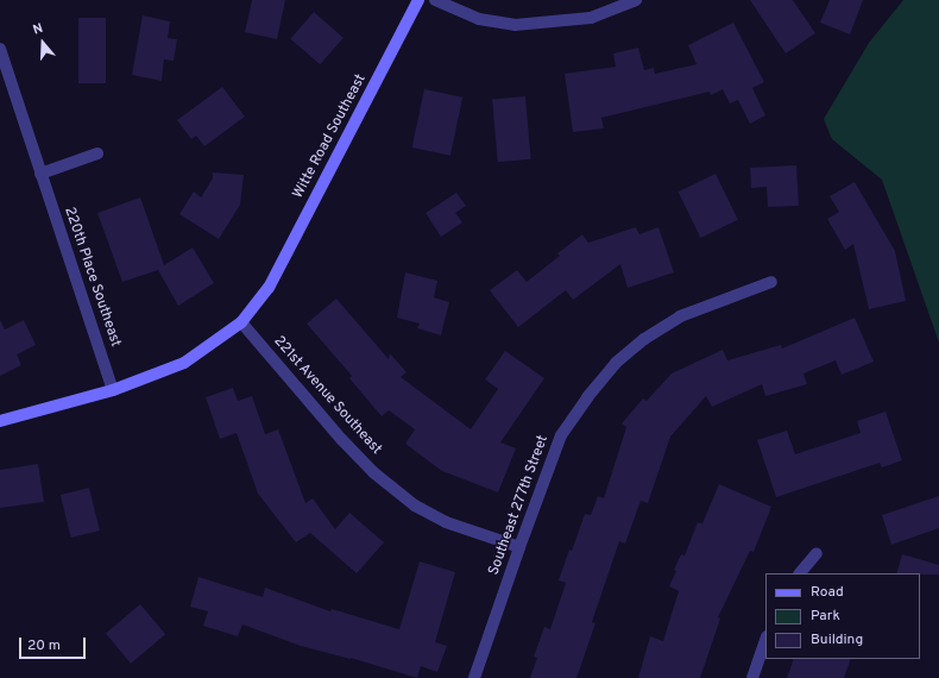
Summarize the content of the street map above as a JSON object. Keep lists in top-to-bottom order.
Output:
{
  "streets": {
    "street": [
      "Witte Road Southeast",
      "220th Place Southeast",
      "221st Avenue Southeast",
      "Southeast 277th Street"
    ]
  },
  "crossings": [
    ["Witte Road Southeast", "220th Place Southeast"],
    ["Witte Road Southeast", "221st Avenue Southeast"],
    ["221st Avenue Southeast", "Southeast 277th Street"]
  ],
  "legend": ["Road", "Park", "Building"],
  "scale_bar": "20 m",
  "north": "top"
}
